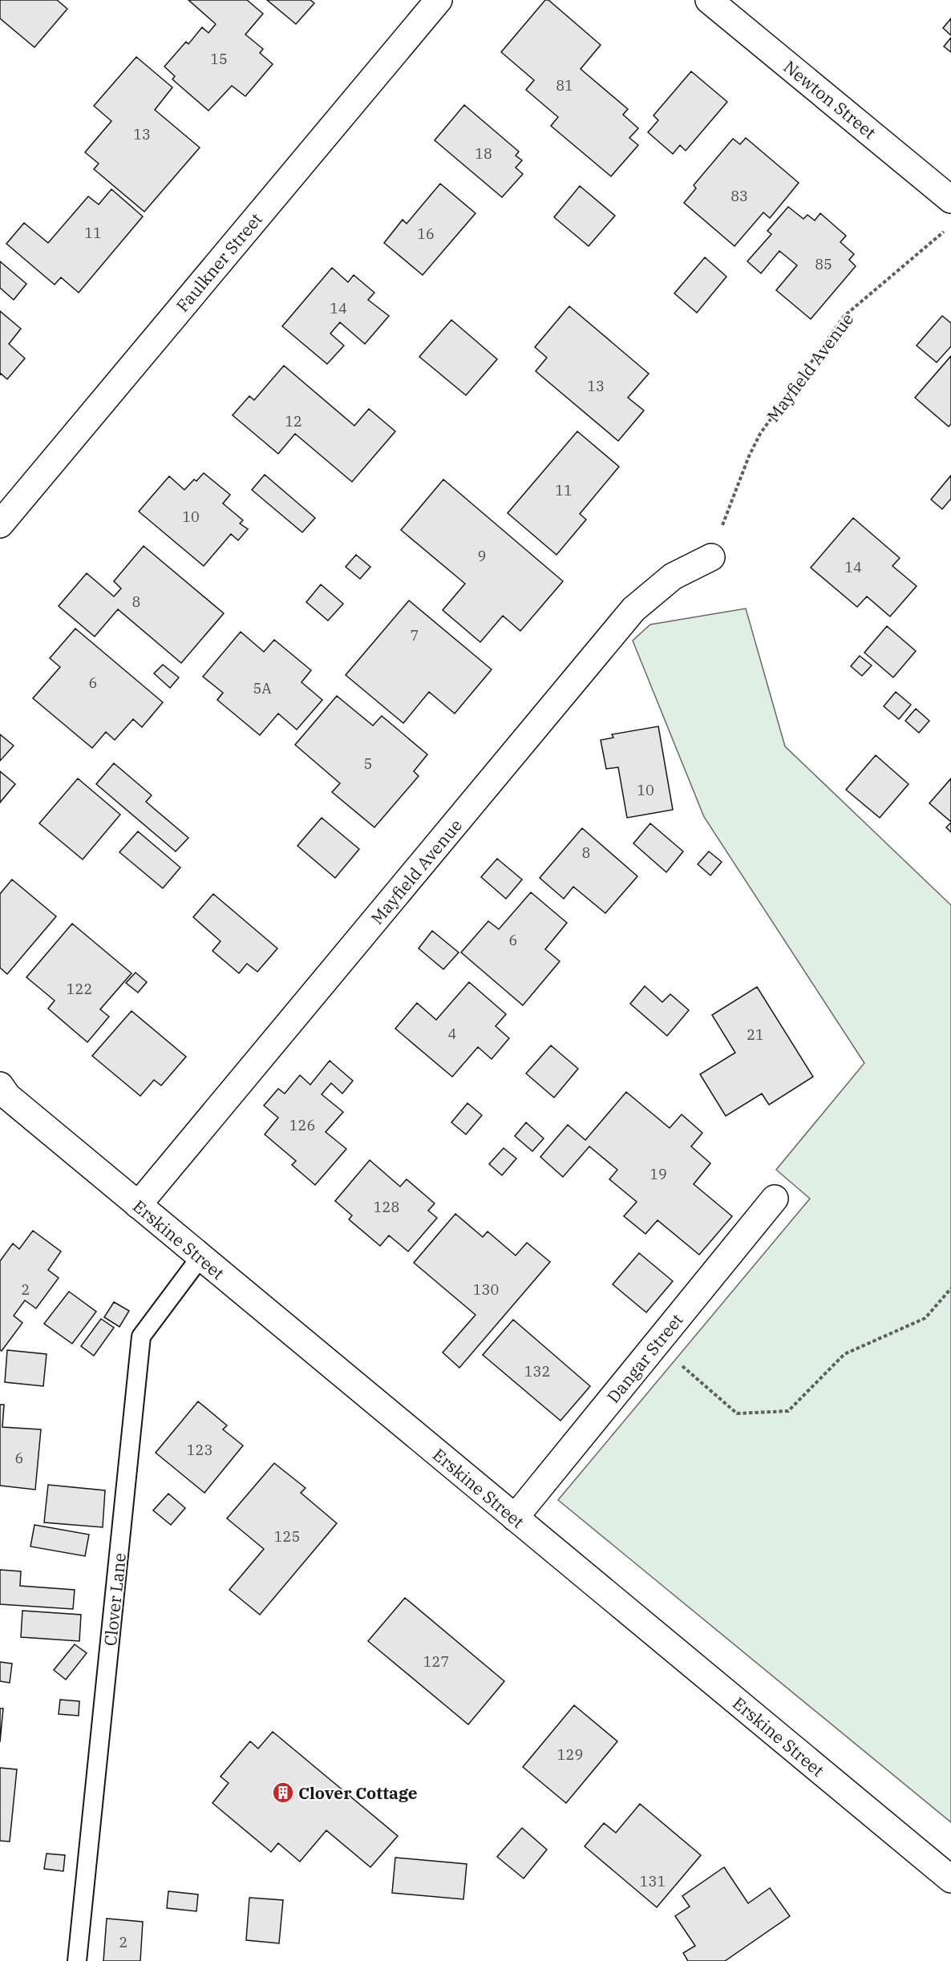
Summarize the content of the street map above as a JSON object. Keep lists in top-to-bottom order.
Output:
{
  "streets": {
    "street": [
      "Newton Street",
      "Faulkner Street",
      "Mayfield Avenue",
      "Erskine Street",
      "Dangar Street"
    ],
    "lane": ["Clover Lane"]
  },
  "crossings": [
    ["Mayfield Avenue", "Erskine Street"],
    ["Erskine Street", "Dangar Street"],
    ["Erskine Street", "Clover Lane"]
  ],
  "places": {
    "building": ["Clover Cottage"]
  },
  "house_numbers": [
    "15",
    "81",
    "13",
    "18",
    "83",
    "11",
    "16",
    "85",
    "14",
    "13",
    "12",
    "11",
    "10",
    "9",
    "14",
    "8",
    "7",
    "6",
    "5A",
    "5",
    "10",
    "8",
    "6",
    "122",
    "4",
    "21",
    "126",
    "19",
    "128",
    "2",
    "130",
    "132",
    "123",
    "6",
    "125",
    "127",
    "129",
    "131",
    "2"
  ]
}
